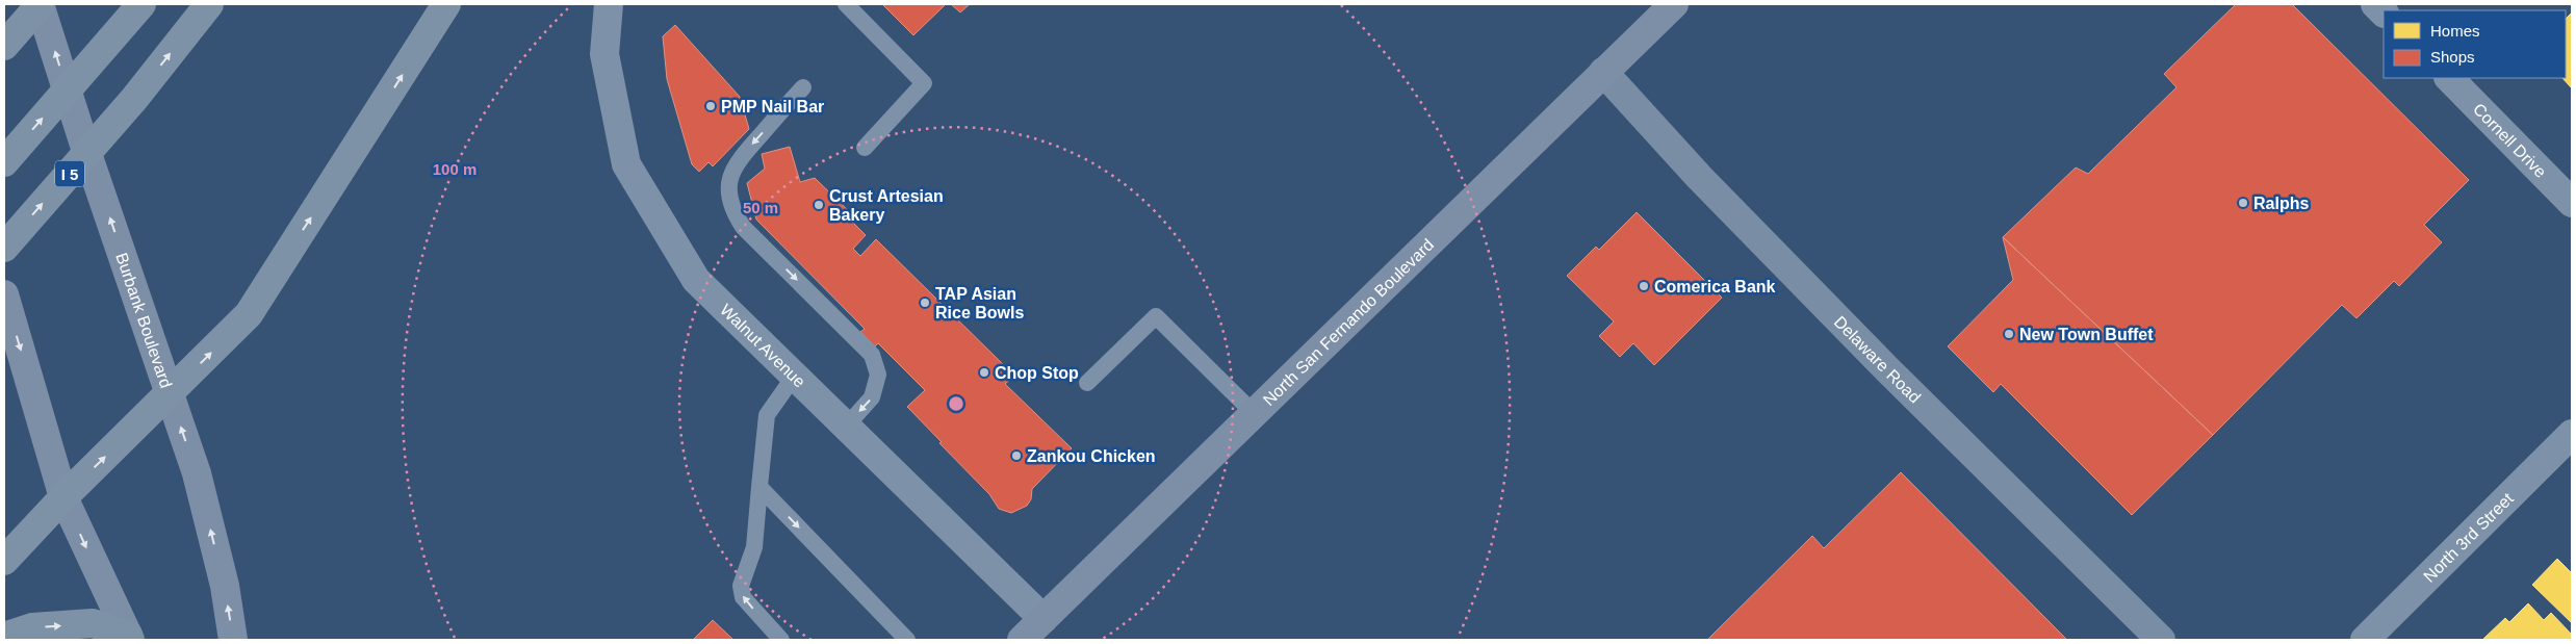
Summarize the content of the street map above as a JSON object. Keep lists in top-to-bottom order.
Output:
{
  "streets": {
    "highway": ["I 5"],
    "main road": ["Burbank Boulevard", "North San Fernando Boulevard"],
    "street": [
      "Cornell Drive",
      "Walnut Avenue",
      "Delaware Road",
      "North 3rd Street"
    ]
  },
  "crossings": [
    ["North San Fernando Boulevard", "Walnut Avenue"],
    ["North San Fernando Boulevard", "Delaware Road"]
  ],
  "places": [
    "PMP Nail Bar",
    "Ralphs",
    "Crust Artesian Bakery",
    "Comerica Bank",
    "TAP Asian Rice Bowls",
    "New Town Buffet",
    "Chop Stop",
    "Zankou Chicken"
  ],
  "legend": ["Homes", "Shops"],
  "rings": ["100 m", "50 m"]
}
